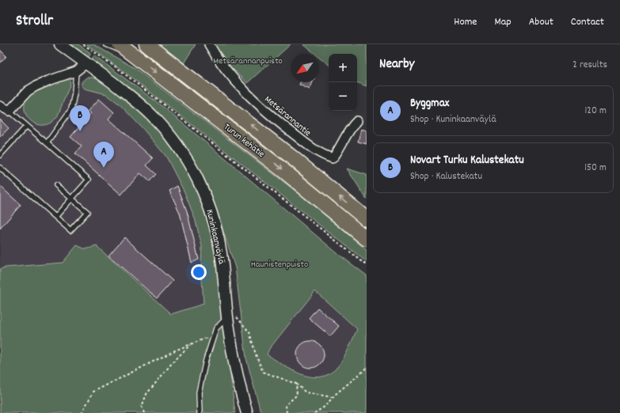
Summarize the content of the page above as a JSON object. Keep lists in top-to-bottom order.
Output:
{
  "streets": {
    "highway": ["Turun kehätie"],
    "street": ["Metsärannantie", "Kuninkaanväylä"]
  },
  "parks": ["Metsärannanpuisto", "Haunistenpuisto"],
  "north": "bottom left",
  "page": {
    "header": "Strollr",
    "nav": [
      "Home",
      "Map",
      "About",
      "Contact"
    ],
    "heading": ["Nearby", "2 results"],
    "map_buttons": ["+", "−"],
    "list": [
      {
        "mark": "A",
        "name": "Byggmax",
        "note": "Shop · Kuninkaanväylä",
        "value": "120 m"
      },
      {
        "mark": "B",
        "name": "Novart Turku Kalustekatu",
        "note": "Shop · Kalustekatu",
        "value": "150 m"
      }
    ],
    "pins": ["B", "A"]
  }
}
